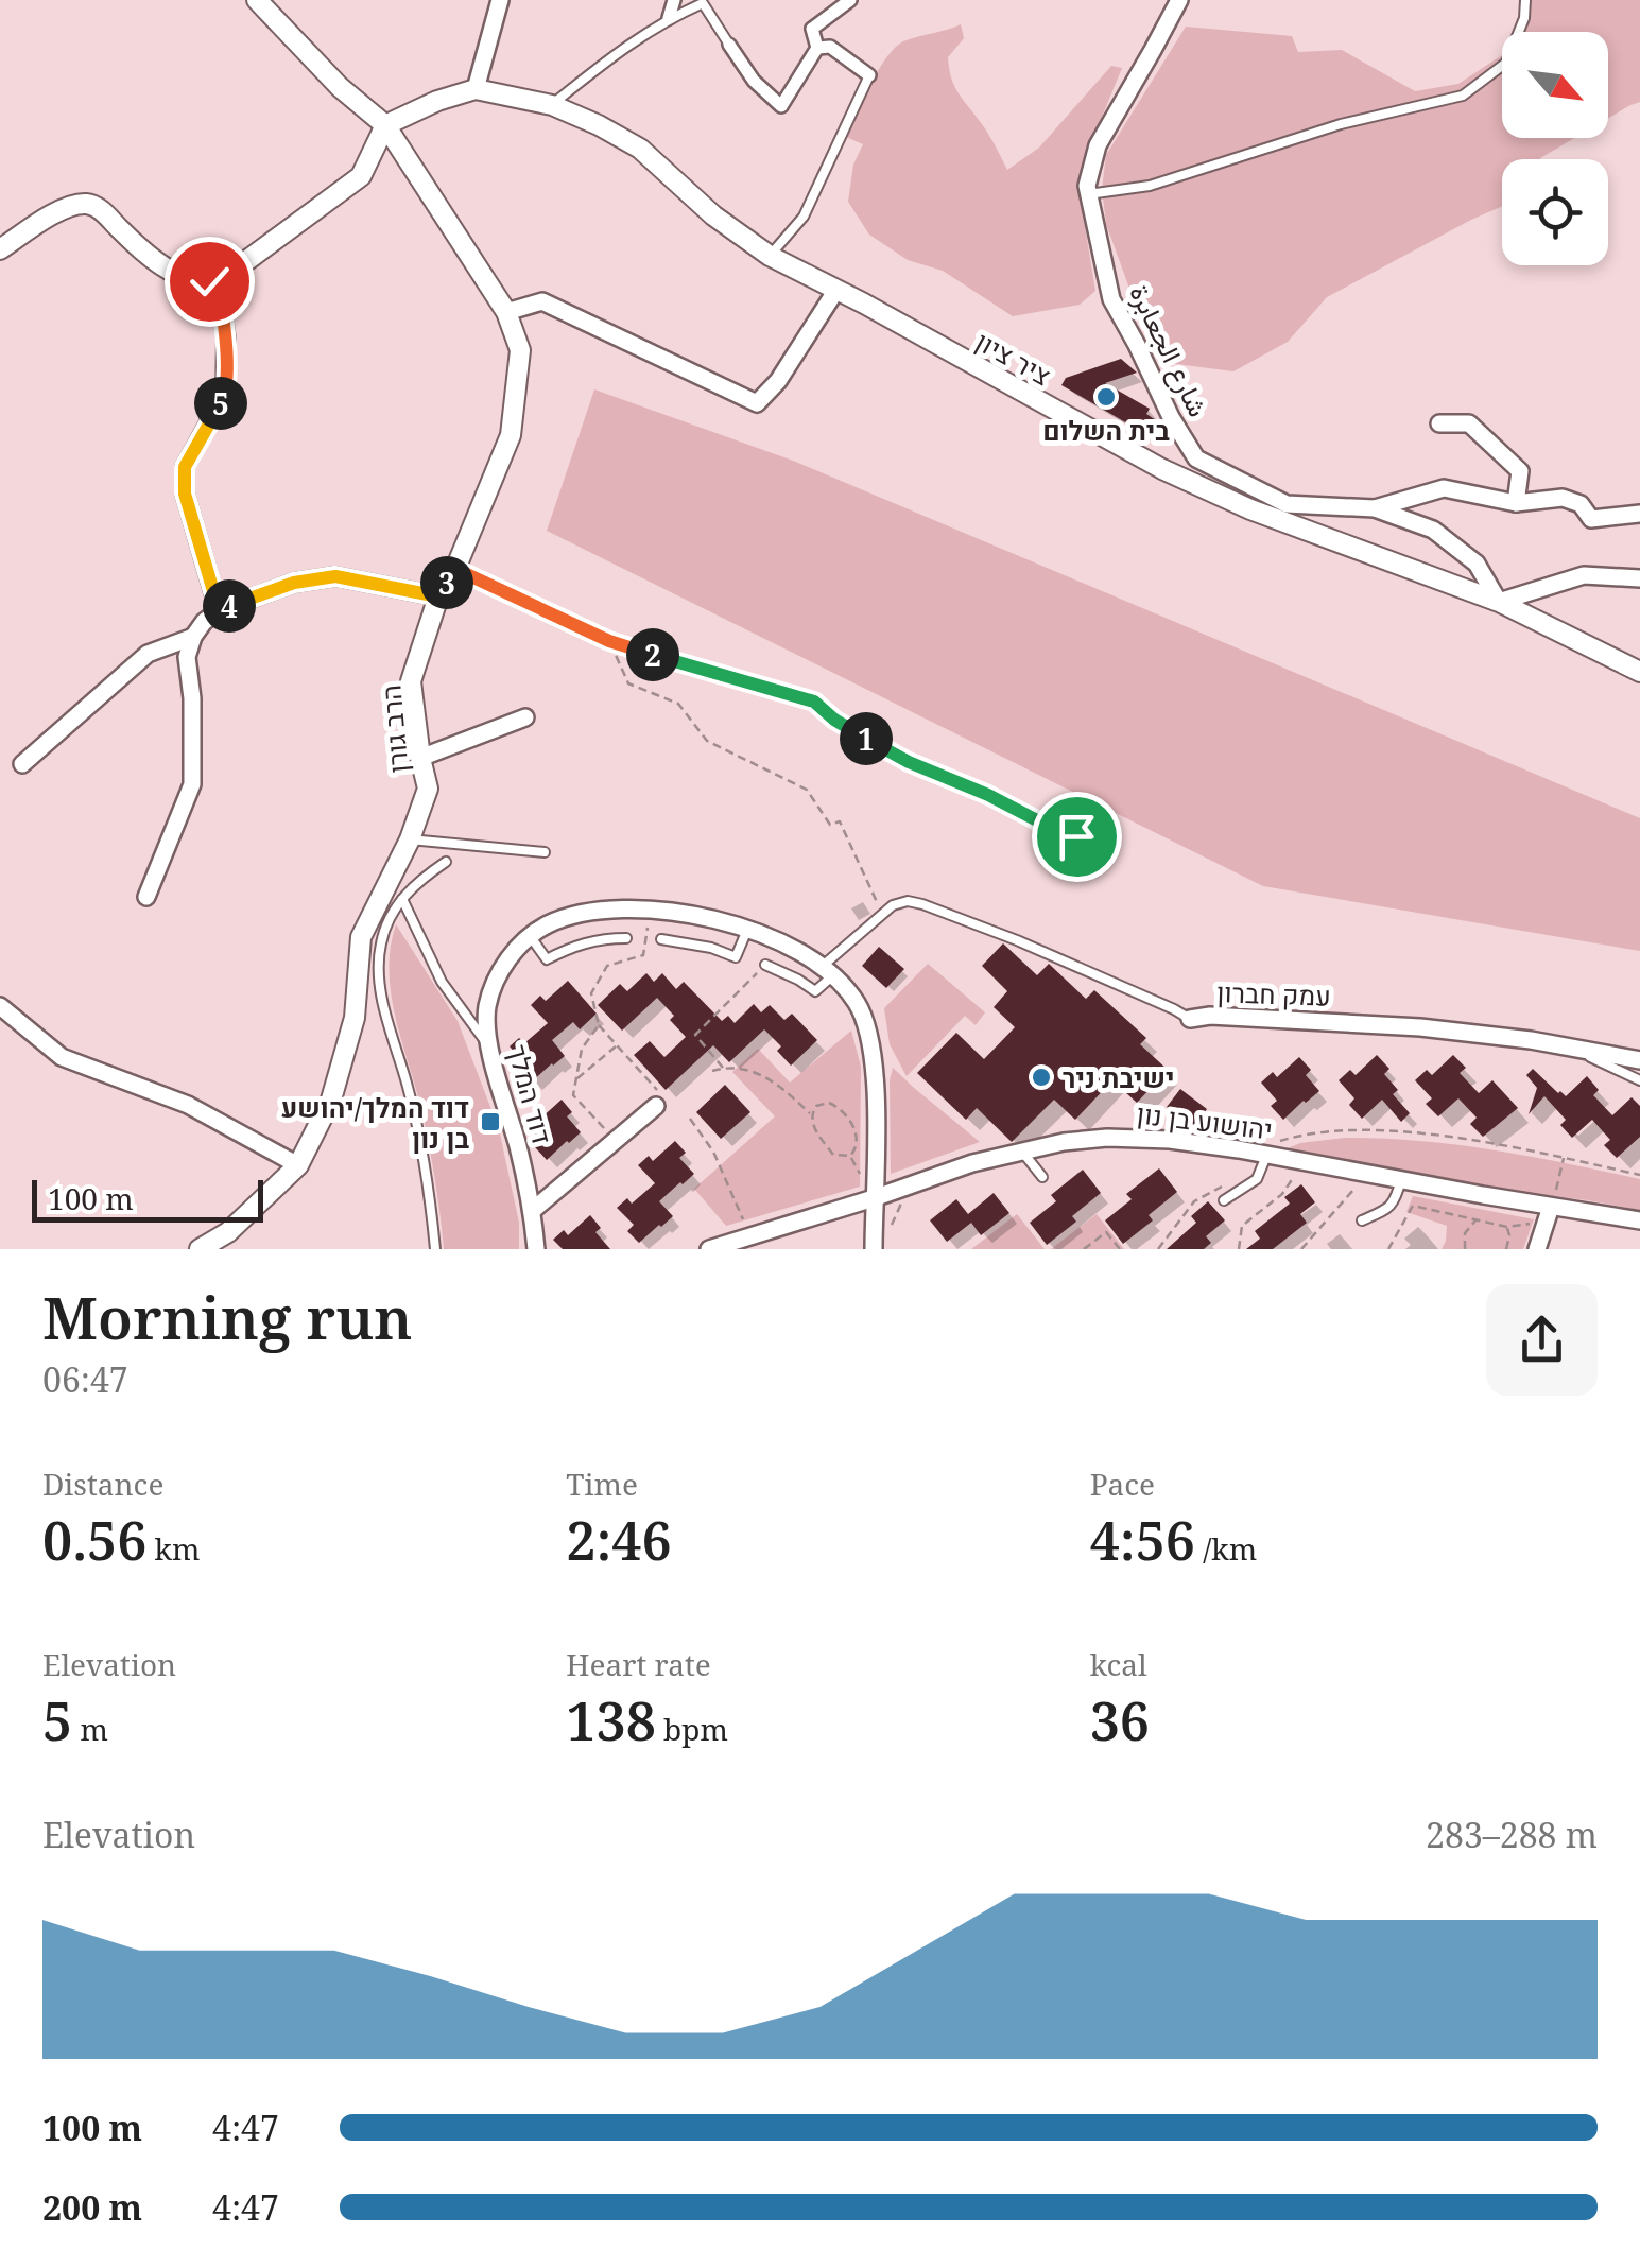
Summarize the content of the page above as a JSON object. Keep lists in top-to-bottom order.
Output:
{
  "streets": {
    "street": [
      "شارع الجعابرة",
      "ציר ציון",
      "הרב גורן",
      "עמק חברון",
      "דוד המלך",
      "יהושוע בן נון"
    ]
  },
  "crossings": [
    ["شارع الجعابرة", "ציר ציון"],
    ["דוד המלך", "יהושוע בן נון"]
  ],
  "places": {
    "other": ["בית השלום", "ישיבת ניר"],
    "transit": ["דוד המלך/יהושע בן נון"]
  },
  "scale_bar": "100 m",
  "north": "bottom right",
  "page": {
    "pins": [
      "5",
      "3",
      "4",
      "2",
      "1"
    ],
    "scale": "100 m",
    "heading": ["Morning run", "06:47"],
    "stats": [
      ["Distance", "0.56 km"],
      ["Time", "2:46"],
      ["Pace", "4:56 /km"],
      ["Elevation", "5 m"],
      ["Heart rate", "138 bpm"],
      ["kcal", "36"]
    ],
    "chart": ["Elevation", "283–288 m"],
    "list": [
      {
        "name": "100 m",
        "note": "4:47"
      },
      {
        "name": "200 m",
        "note": "4:47"
      }
    ]
  }
}
